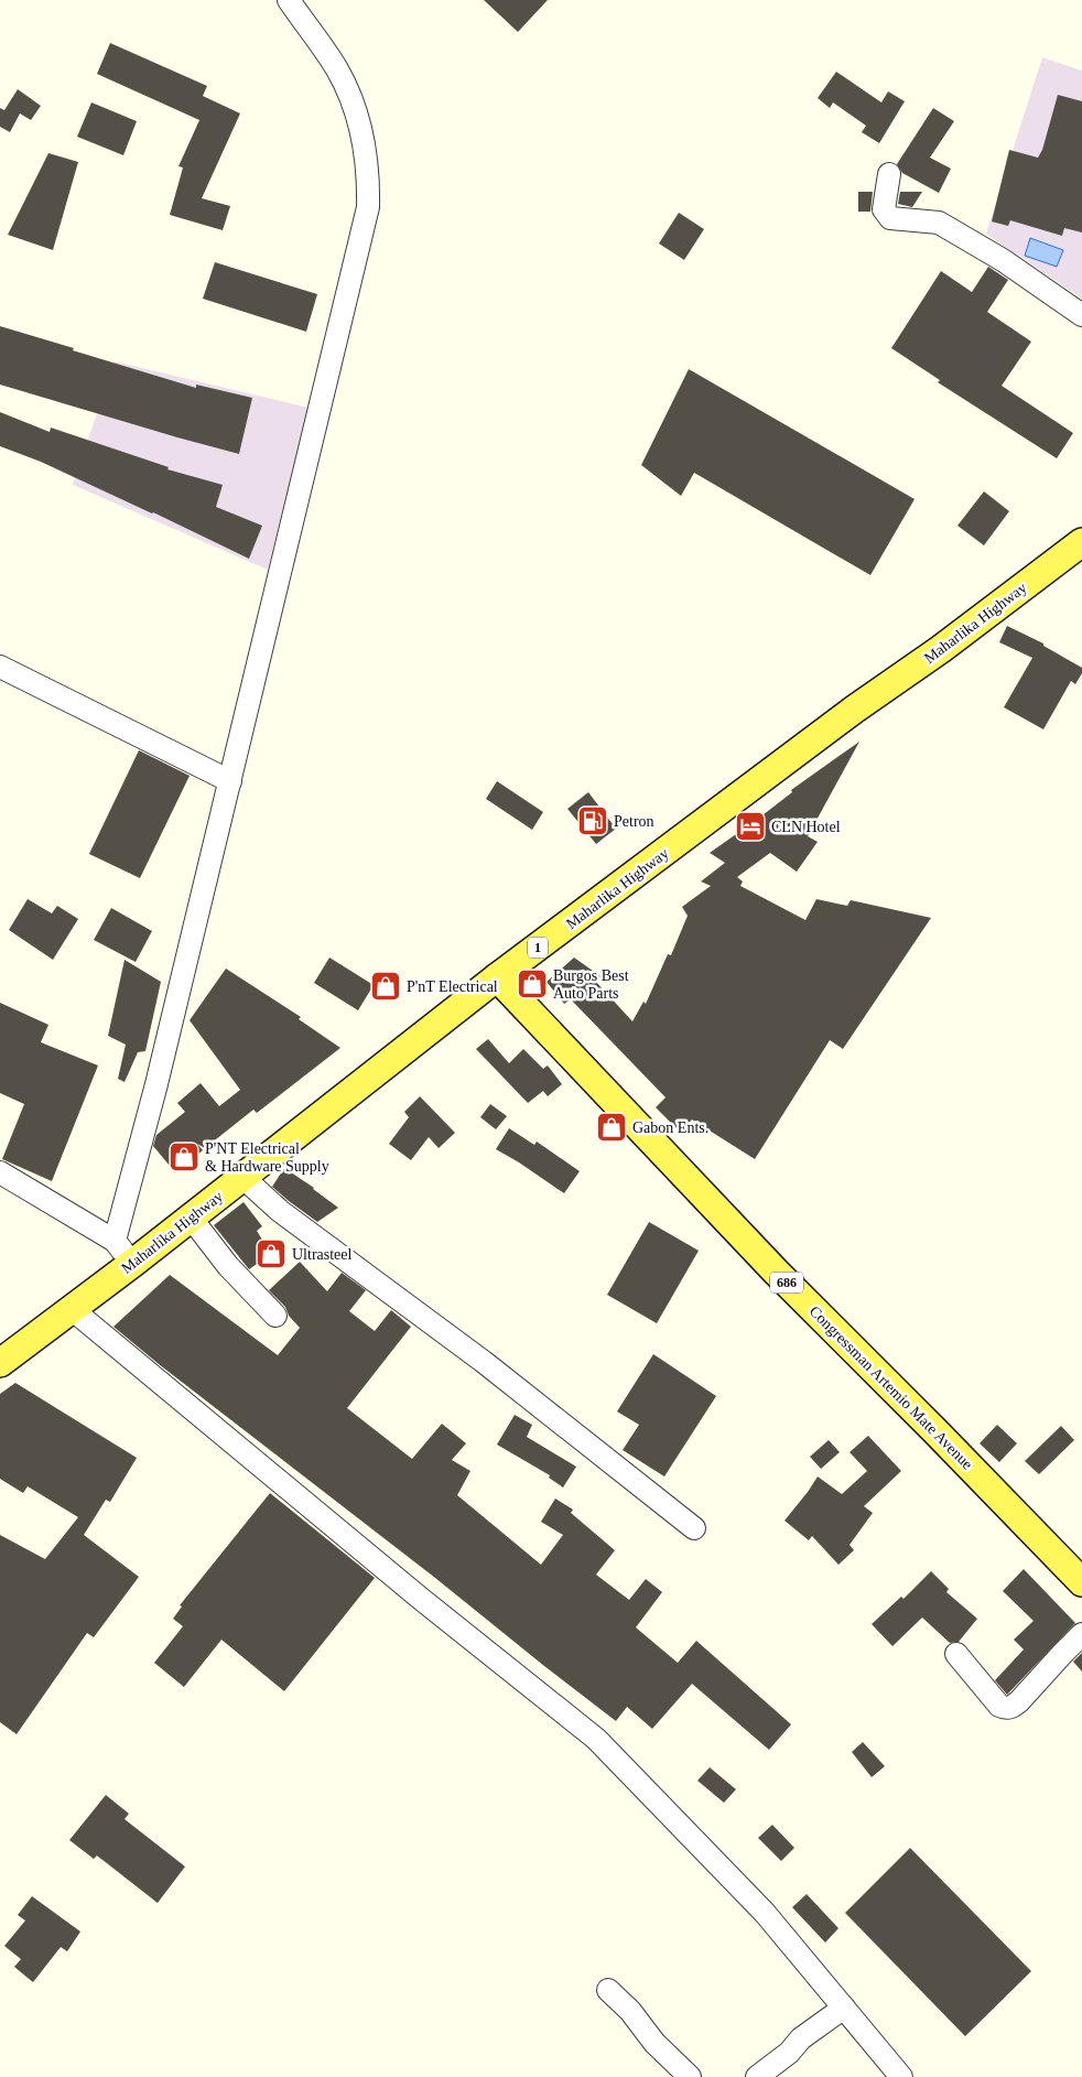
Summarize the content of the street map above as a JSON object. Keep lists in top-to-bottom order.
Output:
{
  "streets": {
    "main road": [
      "Maharlika Highway",
      "1",
      "686",
      "Congressman Artemio Mate Avenue"
    ]
  },
  "crossings": [
    ["Maharlika Highway", "Congressman Artemio Mate Avenue"]
  ],
  "places": {
    "fuel station": ["Petron"],
    "hotel": ["CLN Hotel"],
    "shop": [
      "Burgos Best Auto Parts",
      "P'nT Electrical",
      "Gabon Ents.",
      "P'NT Electrical & Hardware Supply",
      "Ultrasteel"
    ]
  }
}
